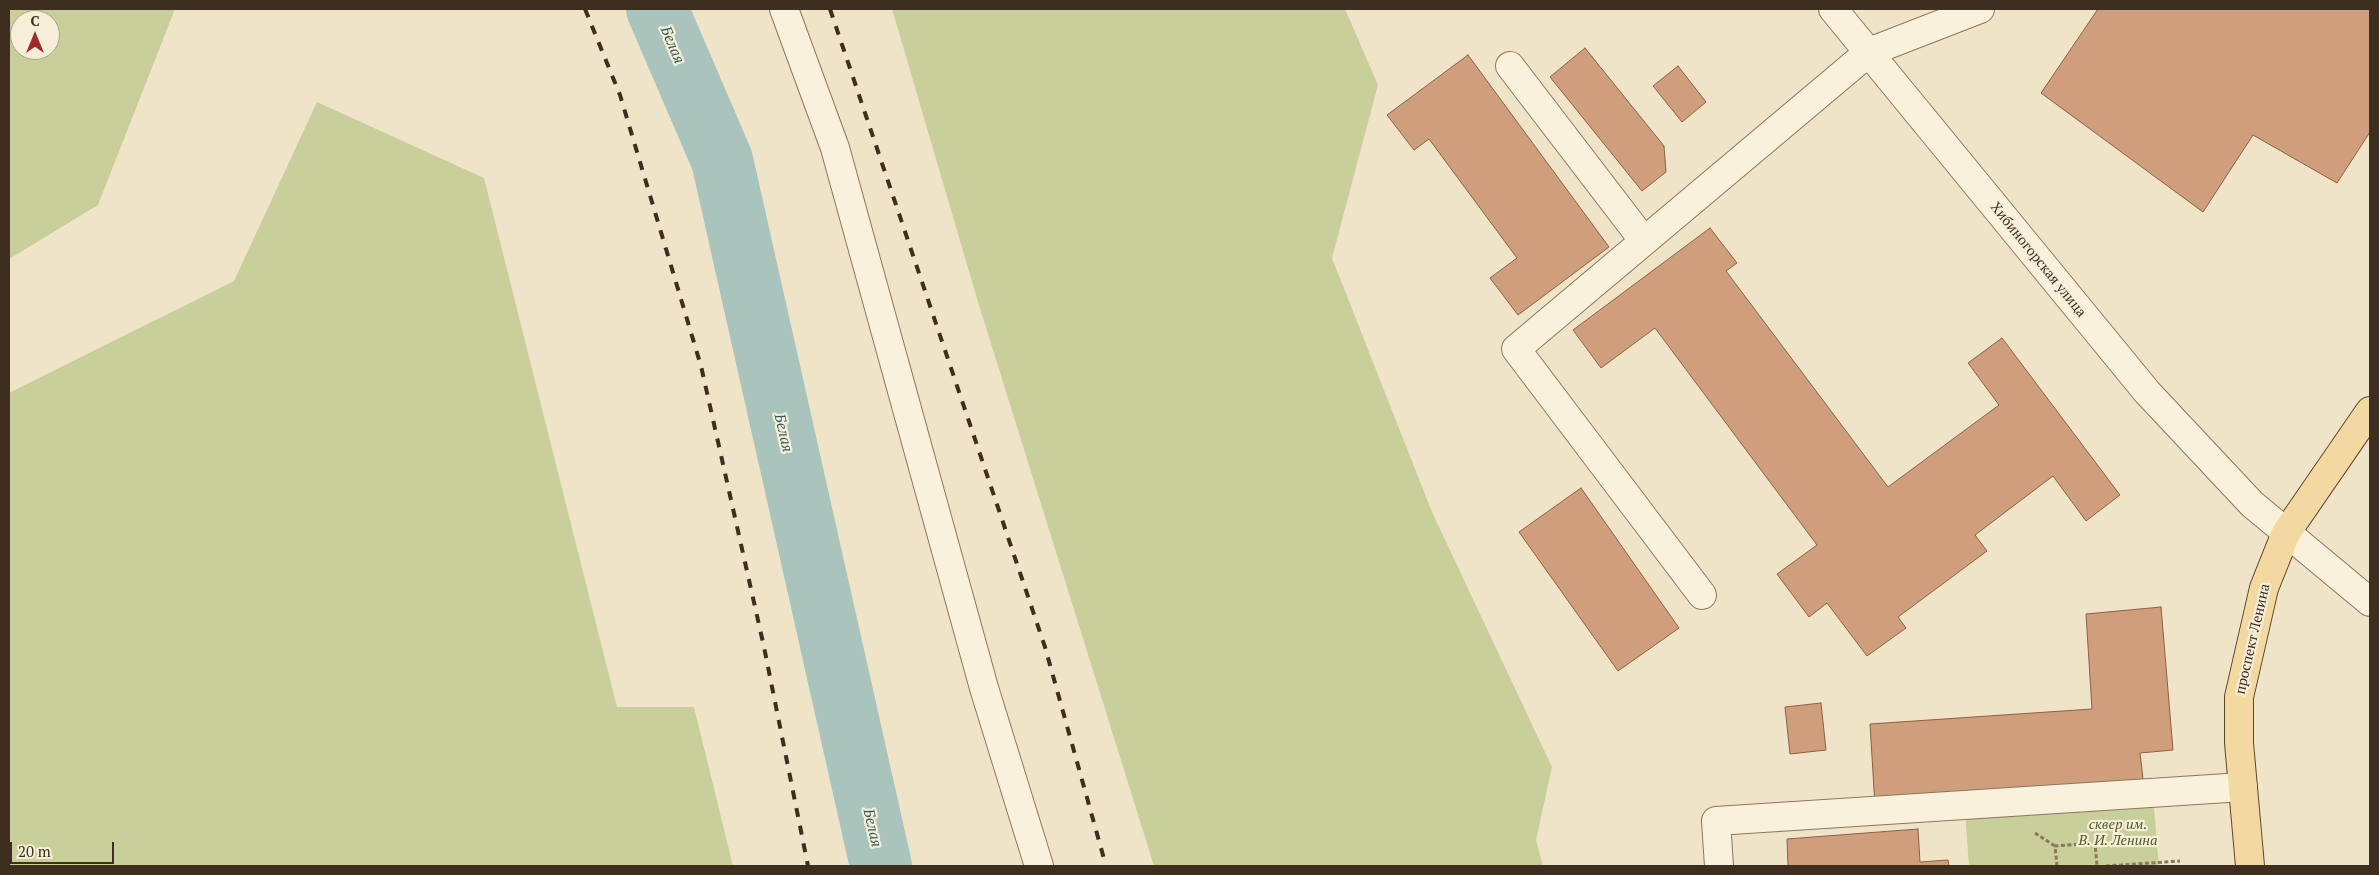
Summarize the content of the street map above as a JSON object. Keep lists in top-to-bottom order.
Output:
{
  "streets": {
    "main road": ["проспект Ленина"],
    "street": ["Хибиногорская улица"]
  },
  "crossings": [
    ["Хибиногорская улица", "проспект Ленина"]
  ],
  "water": ["Белая"],
  "parks": ["сквер им. В. И. Ленина"],
  "scale_bar": "20 m",
  "north": "top"
}
